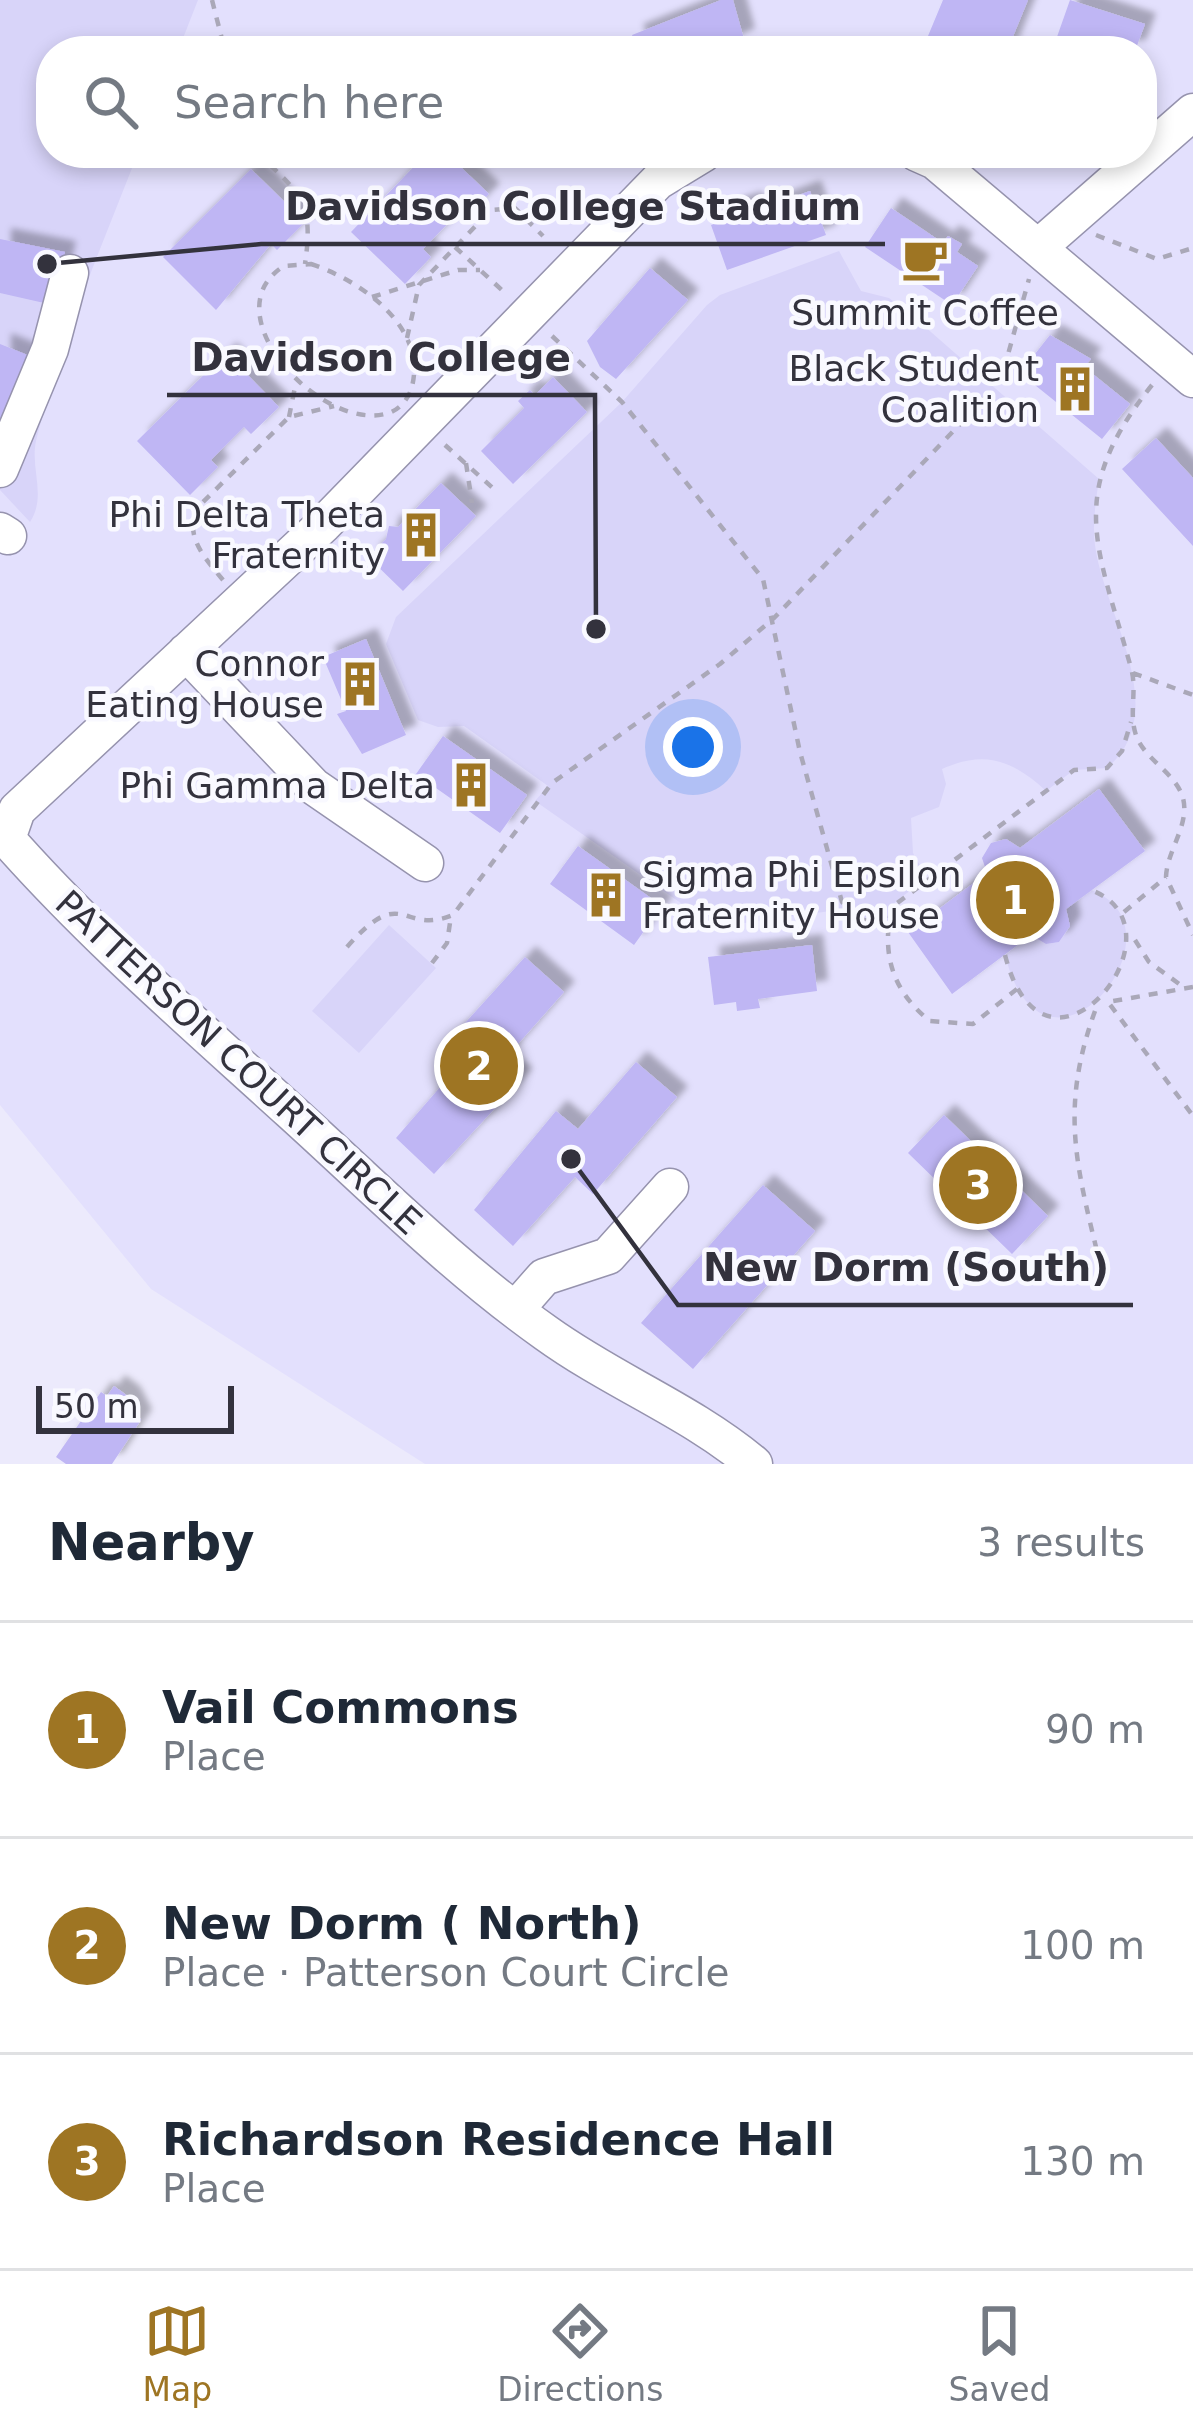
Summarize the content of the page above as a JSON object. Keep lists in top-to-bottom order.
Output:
{
  "streets": {
    "street": ["PATTERSON COURT CIRCLE"]
  },
  "places": {
    "cafe": ["Summit Coffee"],
    "other": ["Davidson College Stadium", "Davidson College", "New Dorm (South)"],
    "building": [
      "Black Student Coalition",
      "Phi Delta Theta Fraternity",
      "Connor Eating House",
      "Phi Gamma Delta",
      "Sigma Phi Epsilon Fraternity House"
    ]
  },
  "scale_bar": "50 m",
  "page": {
    "search": "Search here",
    "pins": ["1", "2", "3"],
    "scale": "50 m",
    "heading": ["Nearby", "3 results"],
    "list": [
      {
        "mark": "1",
        "name": "Vail Commons",
        "note": "Place",
        "value": "90 m"
      },
      {
        "mark": "2",
        "name": "New Dorm ( North)",
        "note": "Place · Patterson Court Circle",
        "value": "100 m"
      },
      {
        "mark": "3",
        "name": "Richardson Residence Hall",
        "note": "Place",
        "value": "130 m"
      }
    ],
    "nav": ["Map", "Directions", "Saved"]
  }
}
